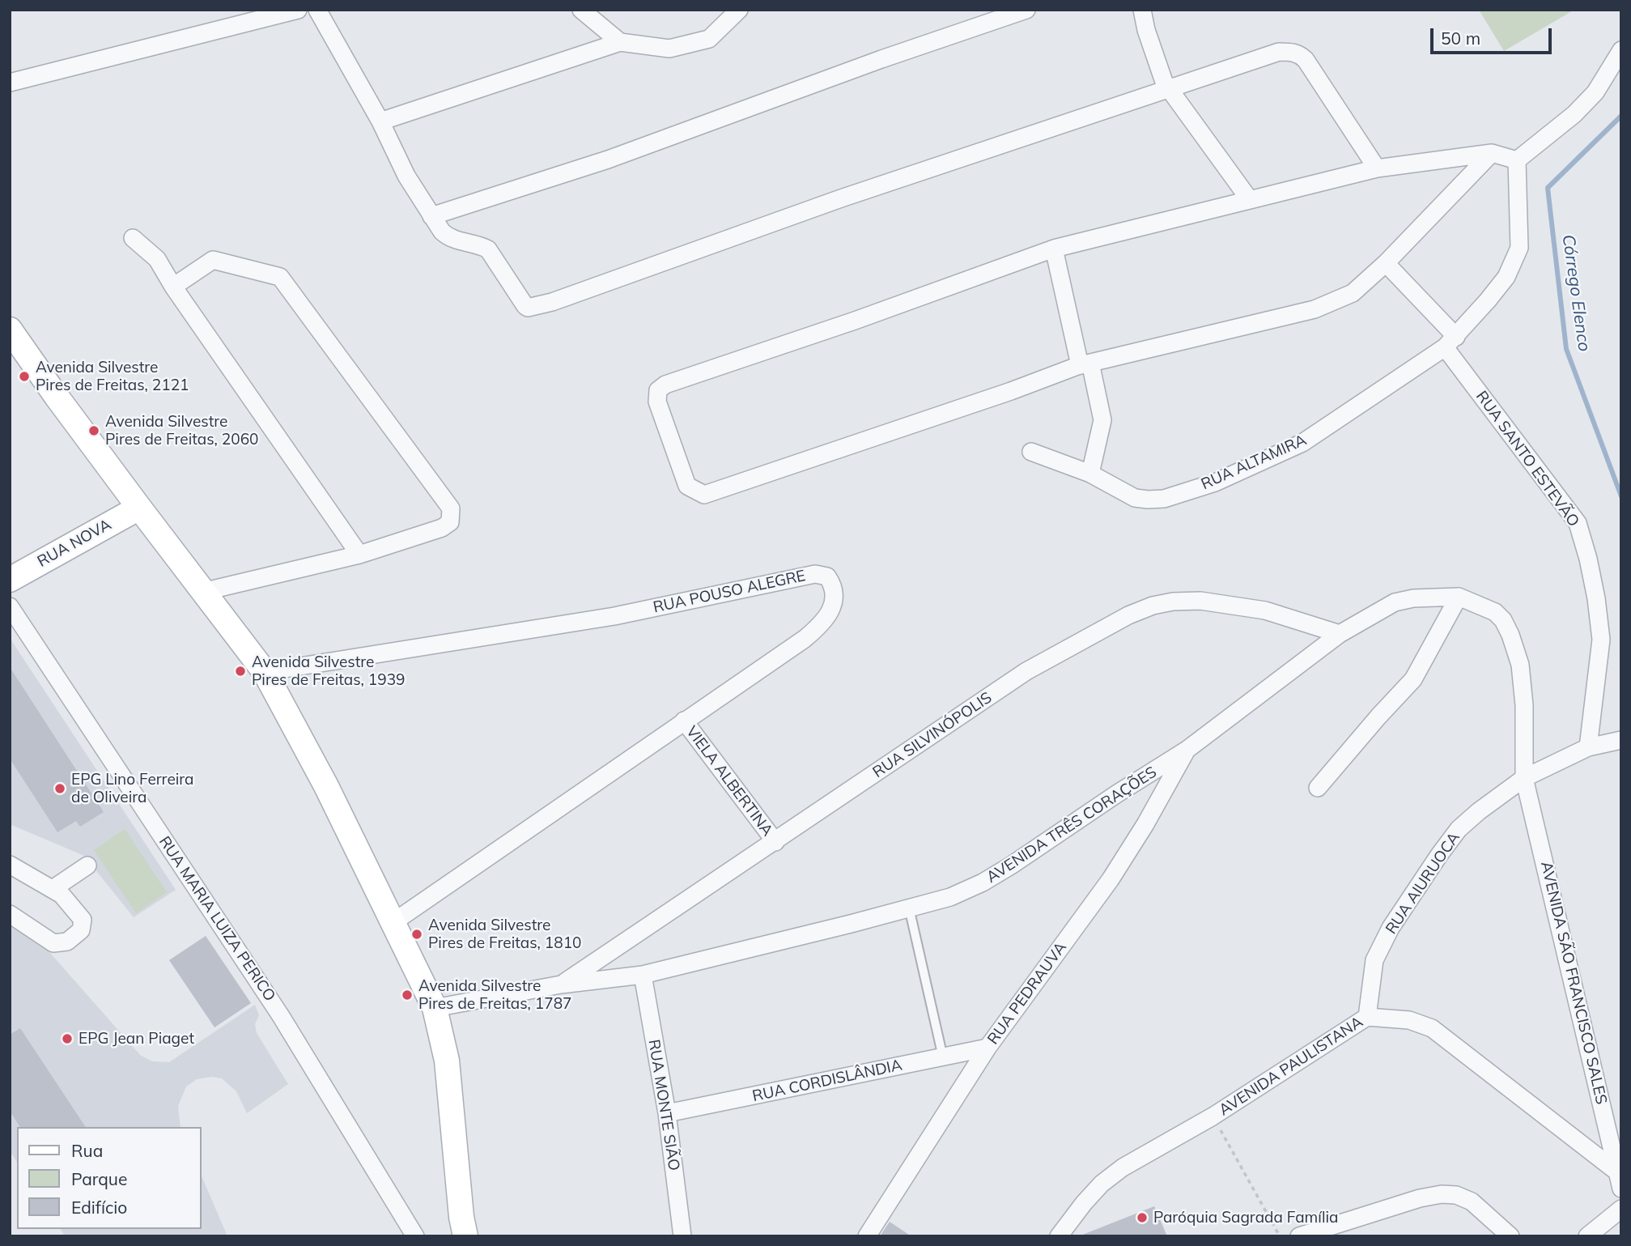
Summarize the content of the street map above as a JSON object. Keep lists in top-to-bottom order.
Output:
{
  "streets": {
    "main road": ["RUA NOVA"],
    "street": [
      "RUA SANTO ESTEVÃO",
      "RUA ALTAMIRA",
      "RUA POUSO ALEGRE",
      "RUA SILVINÓPOLIS",
      "VIELA ALBERTINA",
      "AVENIDA TRÊS CORAÇÕES",
      "RUA AIURUOCA",
      "RUA MARIA LUIZA PERICO",
      "AVENIDA SÃO FRANCISCO SALES",
      "RUA PEDRAUVA",
      "AVENIDA PAULISTANA",
      "RUA CORDISLÂNDIA",
      "RUA MONTE SIÃO"
    ]
  },
  "crossings": [
    ["RUA SANTO ESTEVÃO", "RUA ALTAMIRA"],
    ["RUA SANTO ESTEVÃO", "RUA AIURUOCA"],
    ["RUA POUSO ALEGRE", "VIELA ALBERTINA"],
    ["RUA SILVINÓPOLIS", "VIELA ALBERTINA"],
    ["RUA SILVINÓPOLIS", "AVENIDA TRÊS CORAÇÕES"],
    ["AVENIDA TRÊS CORAÇÕES", "RUA AIURUOCA"],
    ["AVENIDA TRÊS CORAÇÕES", "AVENIDA SÃO FRANCISCO SALES"],
    ["AVENIDA TRÊS CORAÇÕES", "RUA PEDRAUVA"],
    ["AVENIDA TRÊS CORAÇÕES", "RUA MONTE SIÃO"],
    ["RUA AIURUOCA", "AVENIDA SÃO FRANCISCO SALES"],
    ["RUA AIURUOCA", "AVENIDA PAULISTANA"],
    ["AVENIDA SÃO FRANCISCO SALES", "AVENIDA PAULISTANA"],
    ["RUA PEDRAUVA", "RUA CORDISLÂNDIA"],
    ["RUA CORDISLÂNDIA", "RUA MONTE SIÃO"]
  ],
  "water": ["Córrego Elenco"],
  "places": [
    "Avenida Silvestre Pires de Freitas, 2121",
    "Avenida Silvestre Pires de Freitas, 2060",
    "Avenida Silvestre Pires de Freitas, 1939",
    "EPG Lino Ferreira de Oliveira",
    "Avenida Silvestre Pires de Freitas, 1810",
    "Avenida Silvestre Pires de Freitas, 1787",
    "EPG Jean Piaget",
    "Paróquia Sagrada Família"
  ],
  "legend": ["Rua", "Parque", "Edifício"],
  "scale_bar": "50 m"
}
